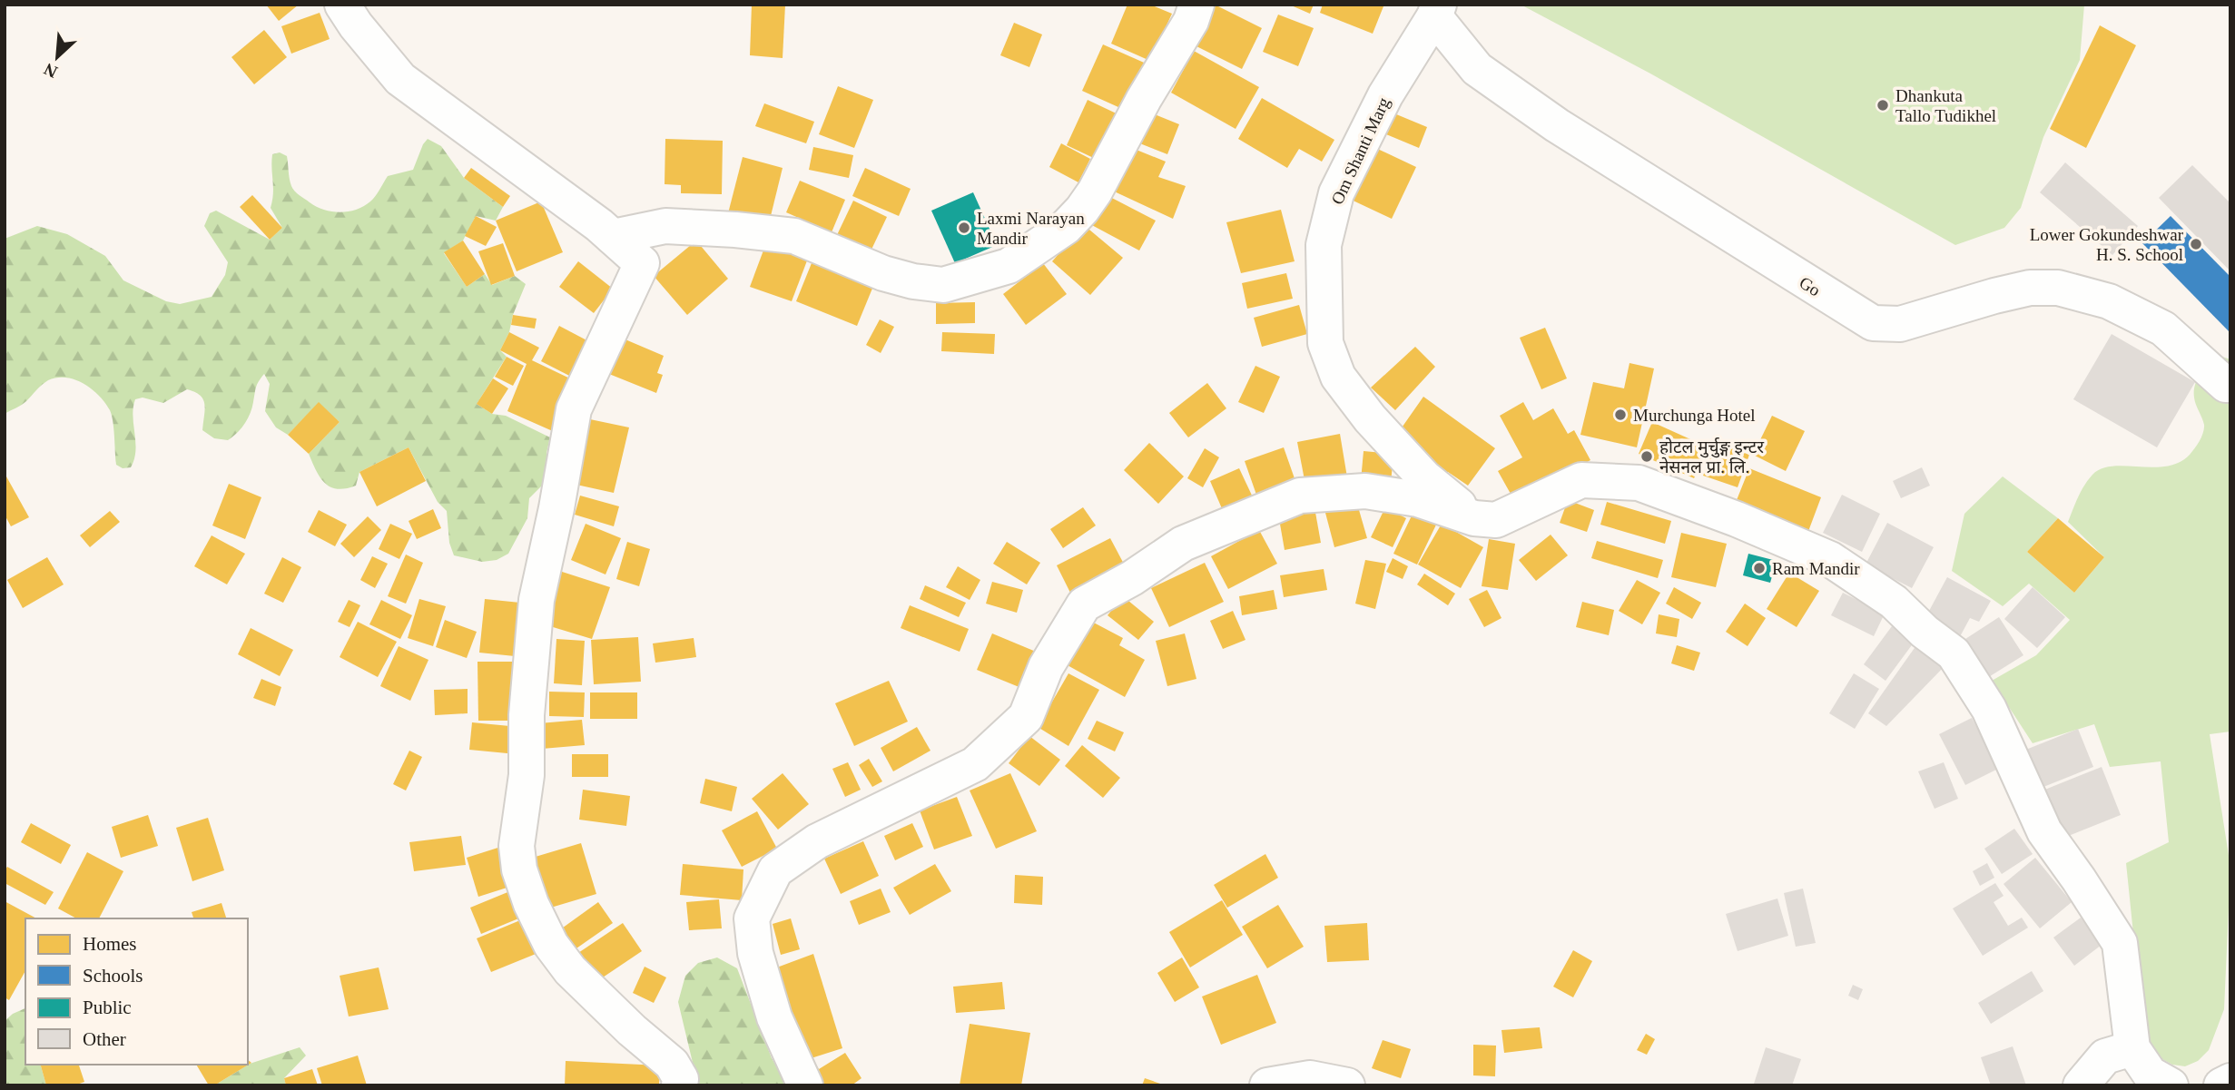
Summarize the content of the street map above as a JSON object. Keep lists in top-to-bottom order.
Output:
{
  "streets": {
    "street": ["Om Shanti Marg", "Go"]
  },
  "crossings": [
    ["Om Shanti Marg", "Go"]
  ],
  "places": [
    "Dhankuta Tallo Tudikhel",
    "Laxmi Narayan Mandir",
    "Lower Gokundeshwar H. S. School",
    "Murchunga Hotel",
    "होटल मुर्चुङ्ग इन्टर नेसनल प्रा. लि.",
    "Ram Mandir"
  ],
  "legend": [
    "Homes",
    "Schools",
    "Public",
    "Other"
  ],
  "north": "bottom left"
}
